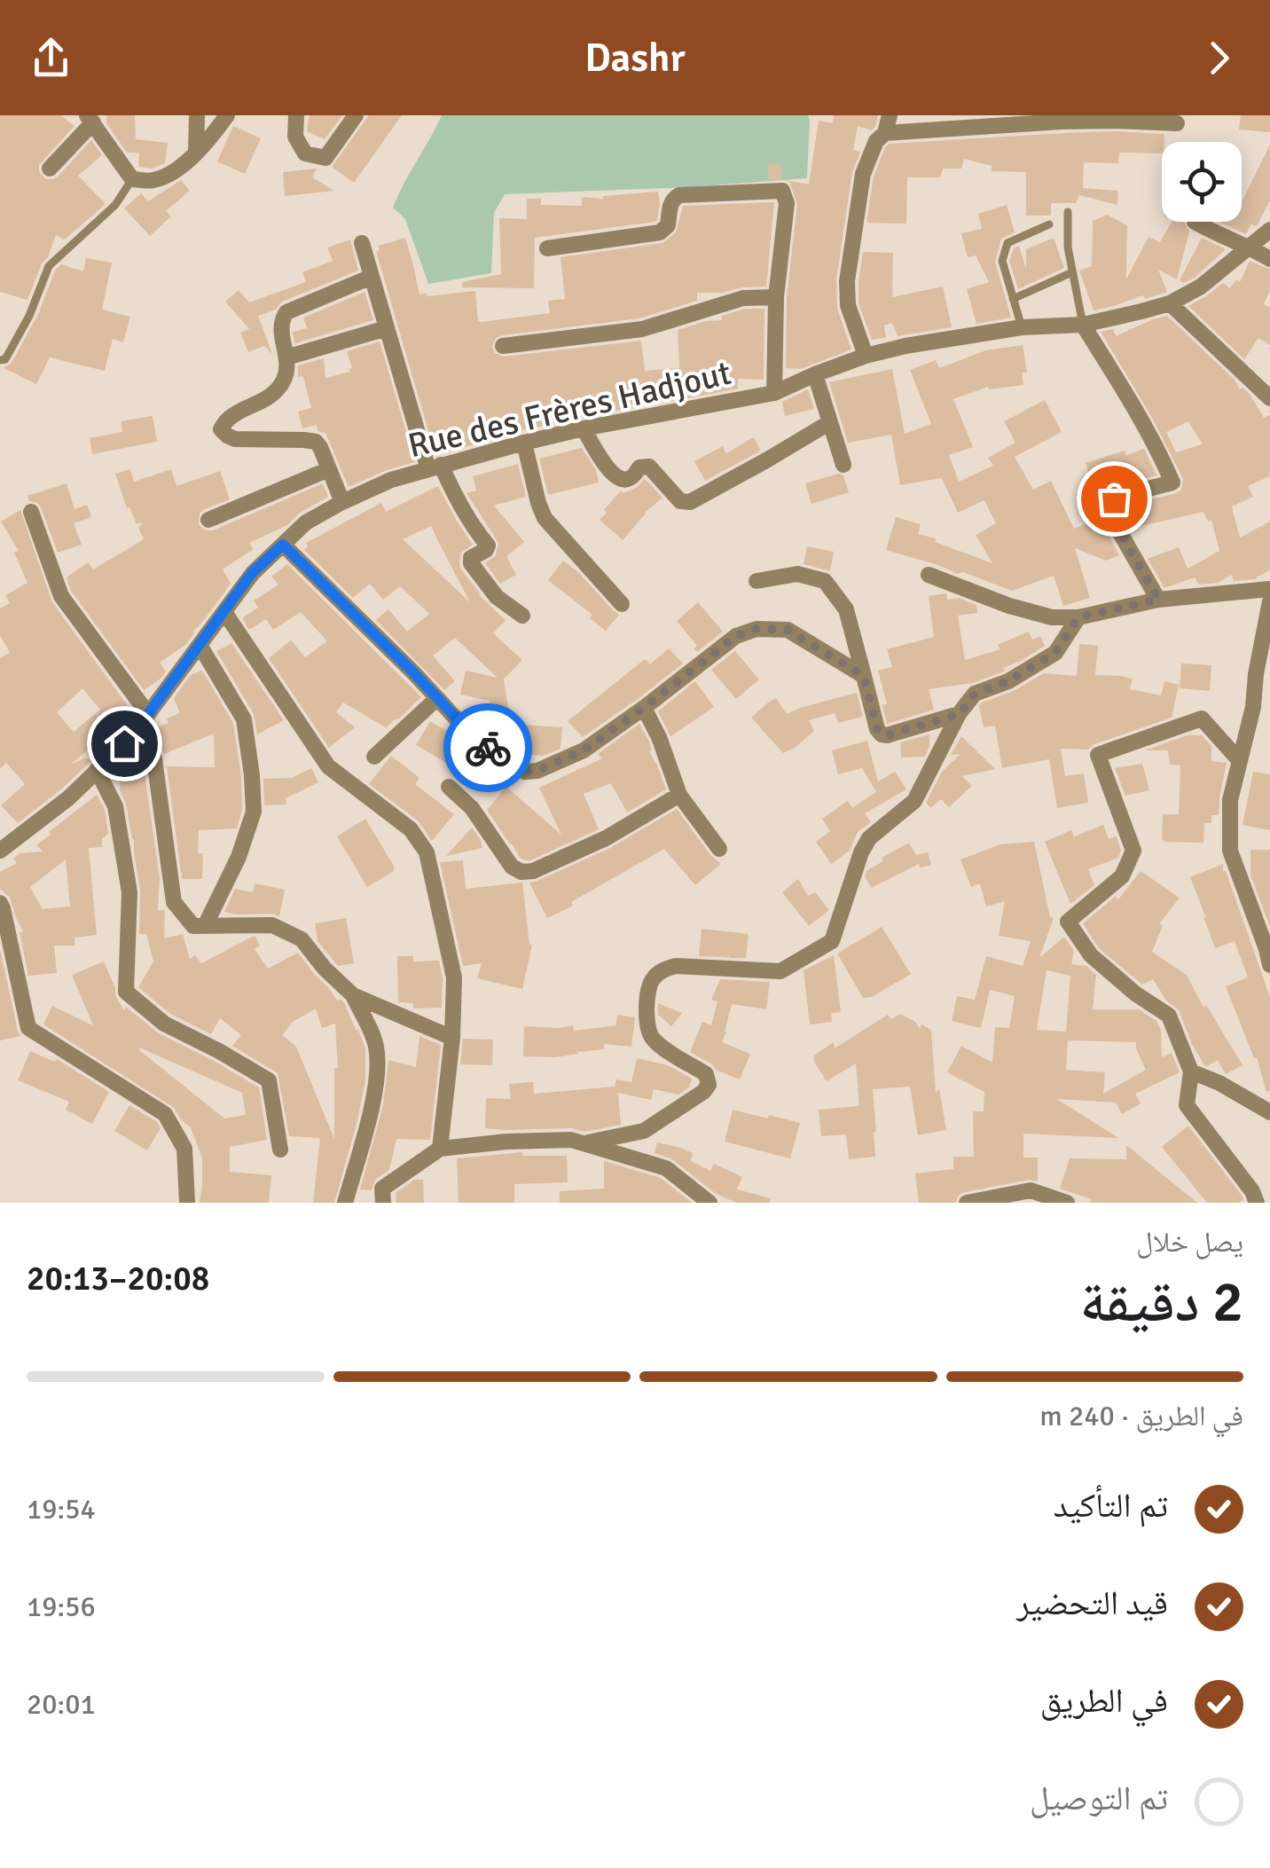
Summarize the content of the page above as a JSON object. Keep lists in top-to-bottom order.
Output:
{
  "streets": {
    "street": ["Rue des Frères Hadjout"]
  },
  "page": {
    "header": "Dashr",
    "heading": ["2 دقيقة", "يصل خلال", "20:08–20:13"],
    "bar": "في الطريق · 240 m",
    "list": [
      ["تم التأكيد", "19:54"],
      ["قيد التحضير", "19:56"],
      ["في الطريق", "20:01"],
      "تم التوصيل"
    ]
  }
}
